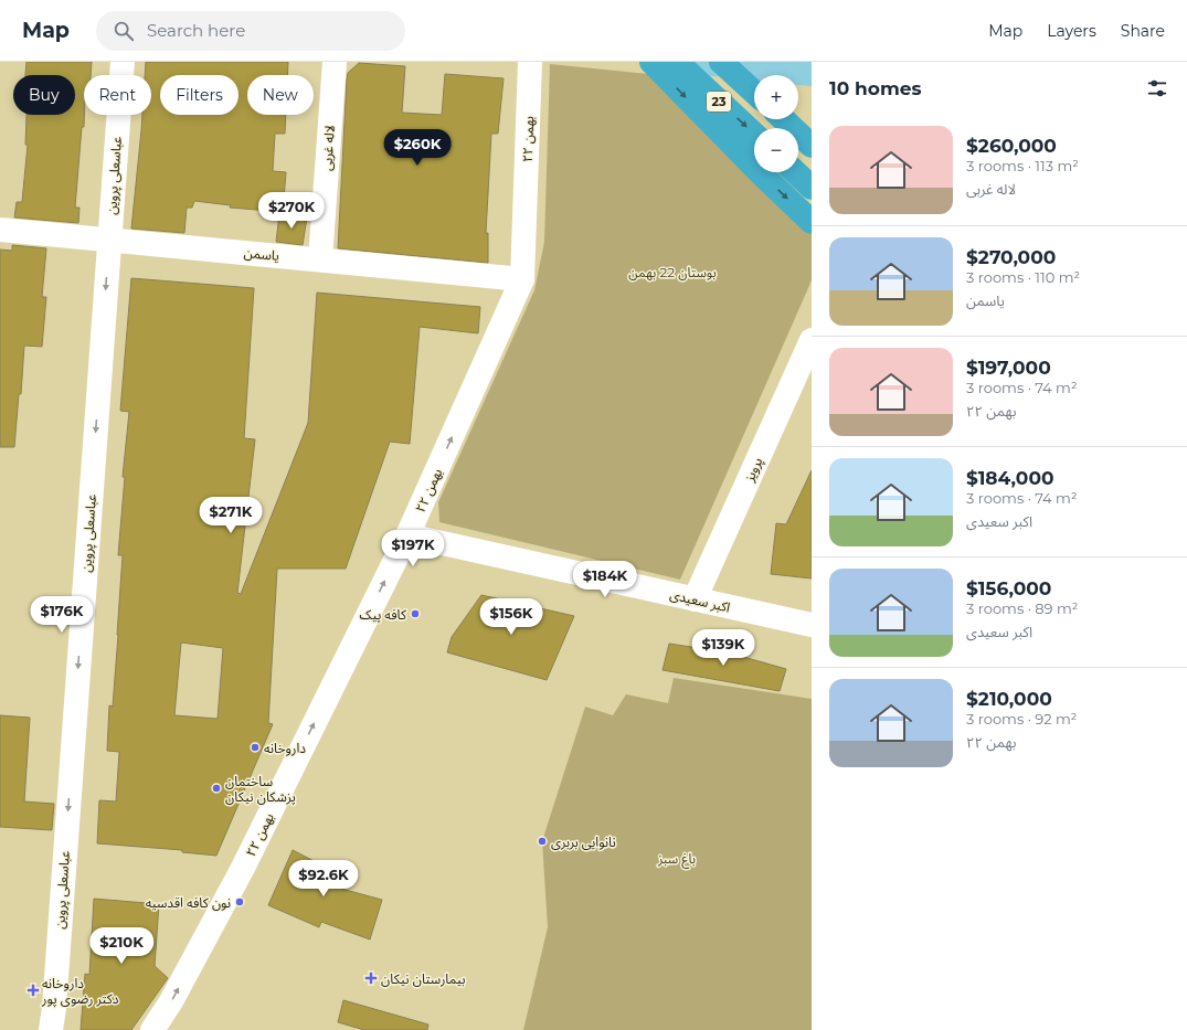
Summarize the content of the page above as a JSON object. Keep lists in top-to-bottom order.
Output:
{
  "streets": {
    "highway": ["23"],
    "street": [
      "۲۲ بهمن",
      "لاله غربی",
      "عباسعلی پروین",
      "یاسمن",
      "پرویز",
      "اکبر سعیدی"
    ]
  },
  "crossings": [
    ["۲۲ بهمن", "یاسمن"],
    ["۲۲ بهمن", "اکبر سعیدی"],
    ["لاله غربی", "یاسمن"],
    ["عباسعلی پروین", "یاسمن"],
    ["پرویز", "اکبر سعیدی"]
  ],
  "one_way": ["۲۲ بهمن", "عباسعلی پروین"],
  "parks": ["بوستان 22 بهمن", "باغ سبز"],
  "places": {
    "other": [
      "کافه پیک",
      "داروخانه",
      "ساختمان پزشکان نیکان",
      "نانوایی بربری",
      "نون کافه اقدسیه"
    ],
    "health": ["بیمارستان نیکان", "داروخانه دکتر رضوی پور"]
  },
  "page": {
    "header": "Map",
    "search": "Search here",
    "nav": ["Map", "Layers", "Share"],
    "heading": "10 homes",
    "map_buttons": ["+", "−"],
    "chip": [
      "Buy",
      "Rent",
      "Filters",
      "New"
    ],
    "list": [
      {
        "name": "$260,000",
        "note": "3 rooms · 113 m² · لاله غربی"
      },
      {
        "name": "$270,000",
        "note": "3 rooms · 110 m² · یاسمن"
      },
      {
        "name": "$197,000",
        "note": "3 rooms · 74 m² · ۲۲ بهمن"
      },
      {
        "name": "$184,000",
        "note": "3 rooms · 74 m² · اکبر سعیدی"
      },
      {
        "name": "$156,000",
        "note": "3 rooms · 89 m² · اکبر سعیدی"
      },
      {
        "name": "$210,000",
        "note": "3 rooms · 92 m² · ۲۲ بهمن"
      }
    ],
    "price": [
      "$260K",
      "$270K",
      "$271K",
      "$197K",
      "$184K",
      "$176K",
      "$156K",
      "$139K",
      "$92.6K",
      "$210K"
    ]
  }
}
